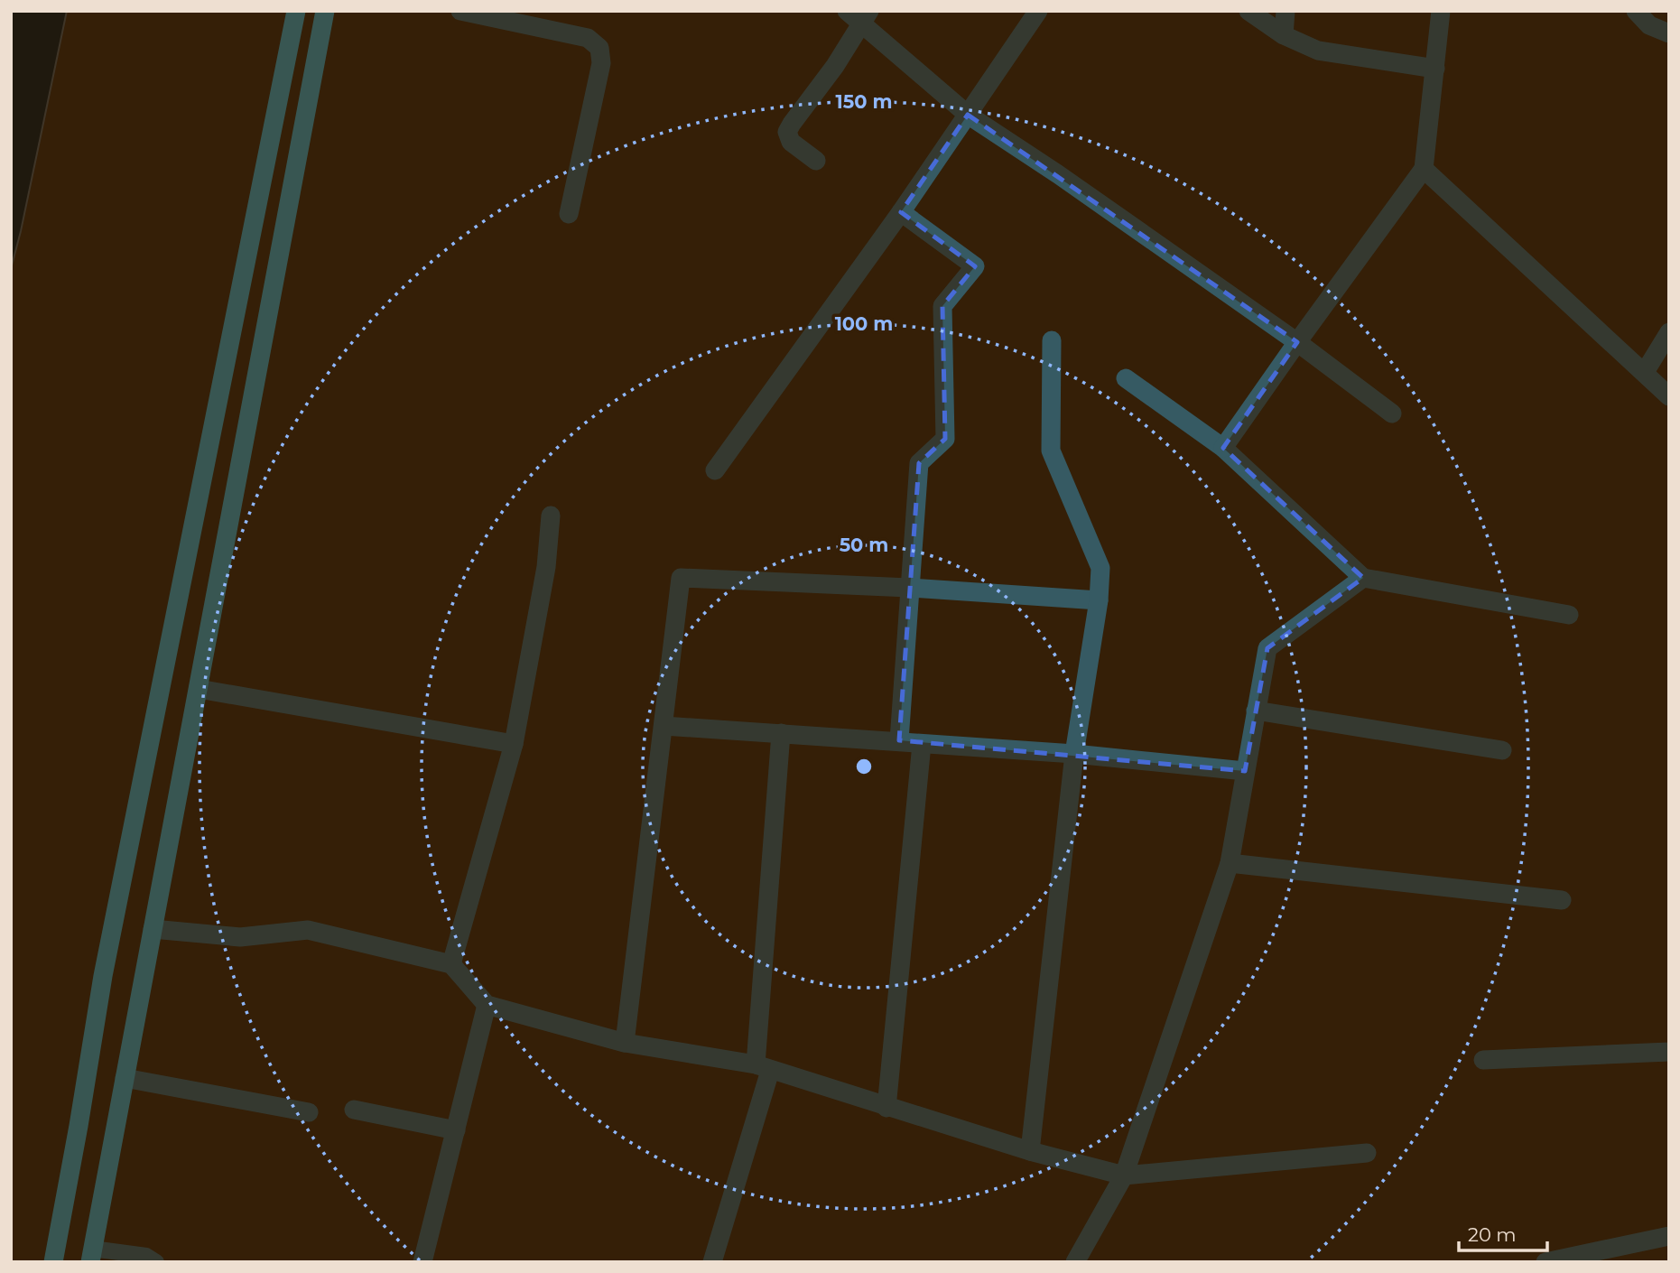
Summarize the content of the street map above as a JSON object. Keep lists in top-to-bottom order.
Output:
{
  "scale_bar": "20 m",
  "rings": ["150 m", "100 m", "50 m"]
}
